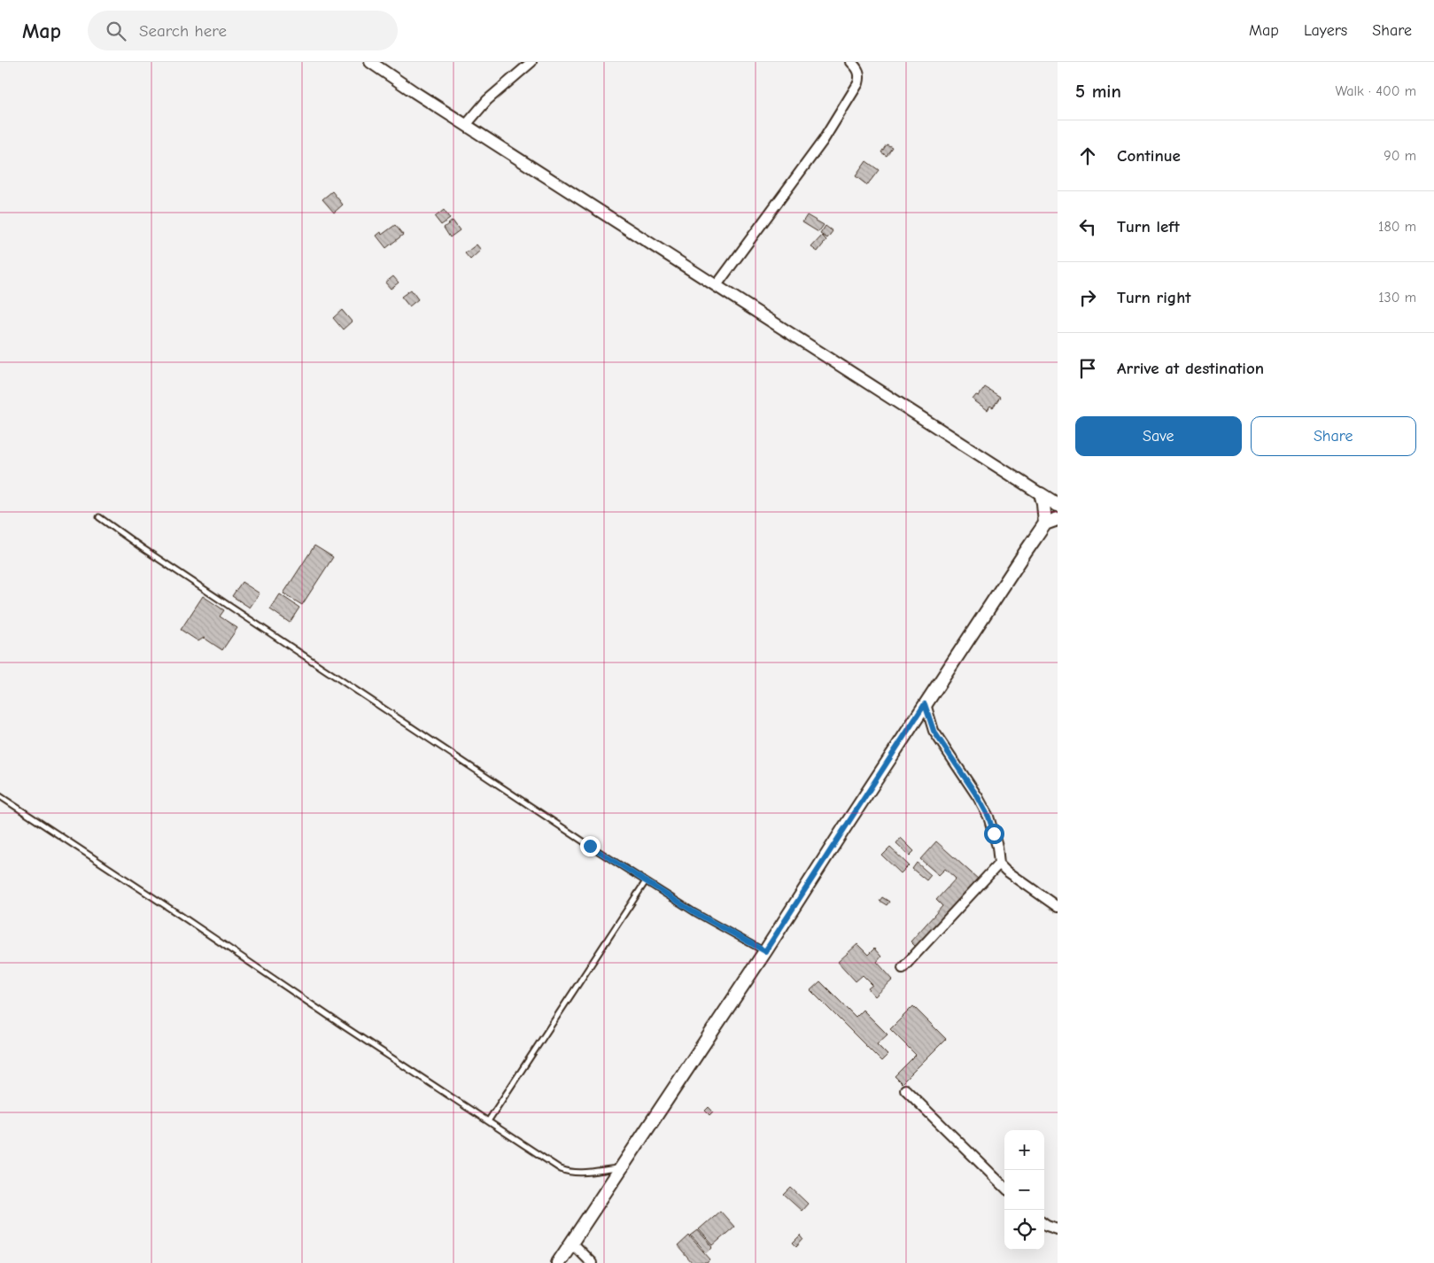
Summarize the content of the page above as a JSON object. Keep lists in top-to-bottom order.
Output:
{
  "page": {
    "header": "Map",
    "search": "Search here",
    "nav": ["Map", "Layers", "Share"],
    "heading": ["5 min", "Walk · 400 m"],
    "list": [
      ["Continue", "90 m"],
      ["Turn left", "180 m"],
      ["Turn right", "130 m"],
      "Arrive at destination"
    ],
    "buttons": ["Save", "Share"],
    "map_buttons": ["+", "−"]
  }
}
